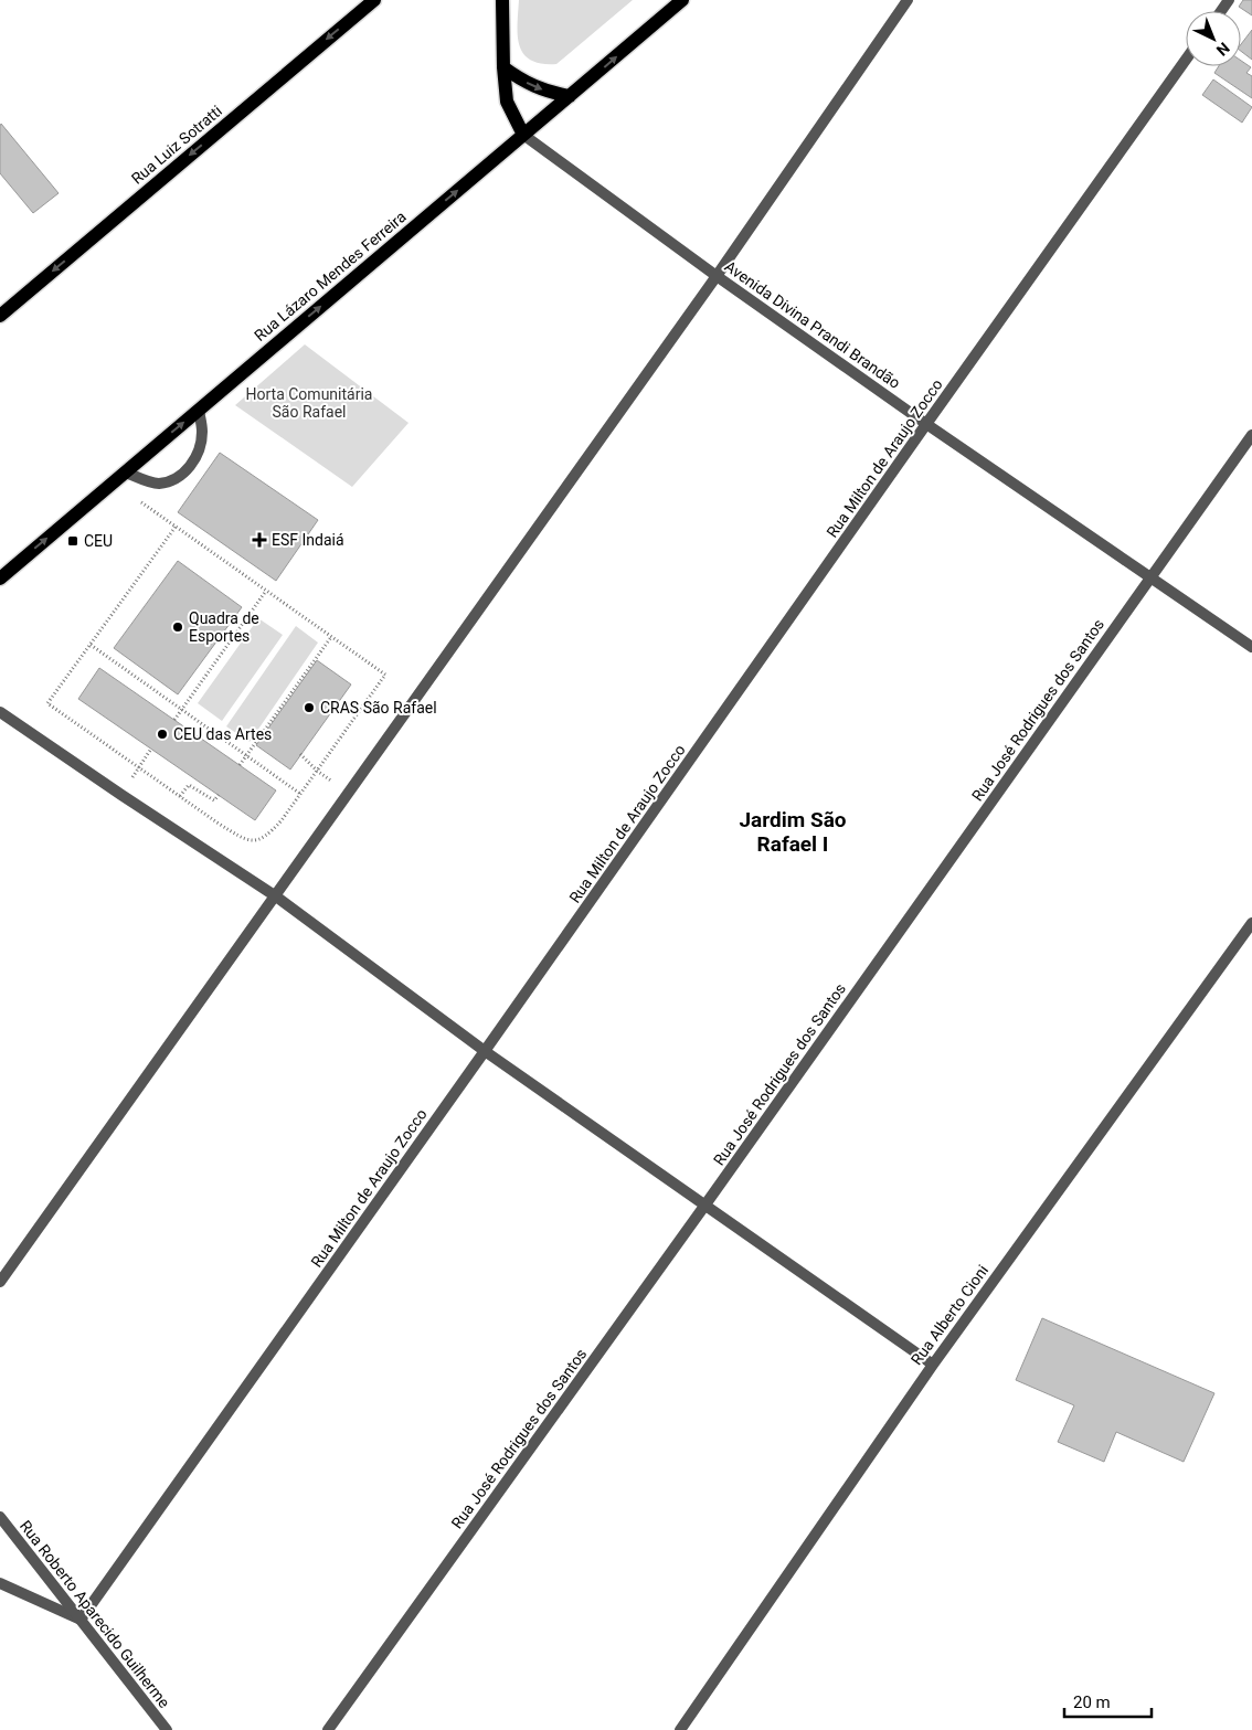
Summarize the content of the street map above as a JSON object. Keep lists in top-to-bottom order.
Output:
{
  "streets": {
    "main road": ["Rua Luiz Sotratti", "Rua Lázaro Mendes Ferreira"],
    "street": [
      "Avenida Divina Prandi Brandão",
      "Rua Milton de Araujo Zocco",
      "Rua José Rodrigues dos Santos",
      "Rua Alberto Cioni",
      "Rua Roberto Aparecido Guilherme"
    ]
  },
  "crossings": [
    ["Rua Lázaro Mendes Ferreira", "Avenida Divina Prandi Brandão"],
    ["Avenida Divina Prandi Brandão", "Rua Milton de Araujo Zocco"],
    ["Avenida Divina Prandi Brandão", "Rua José Rodrigues dos Santos"],
    ["Rua Milton de Araujo Zocco", "Rua Roberto Aparecido Guilherme"]
  ],
  "one_way": ["Rua Luiz Sotratti", "Rua Lázaro Mendes Ferreira"],
  "districts": ["Jardim São Rafael I"],
  "parks": ["Horta Comunitária São Rafael"],
  "places": {
    "health": ["ESF Indaiá"],
    "transit": ["CEU"],
    "other": ["Quadra de Esportes", "CRAS São Rafael", "CEU das Artes"]
  },
  "scale_bar": "20 m",
  "north": "bottom right"
}
